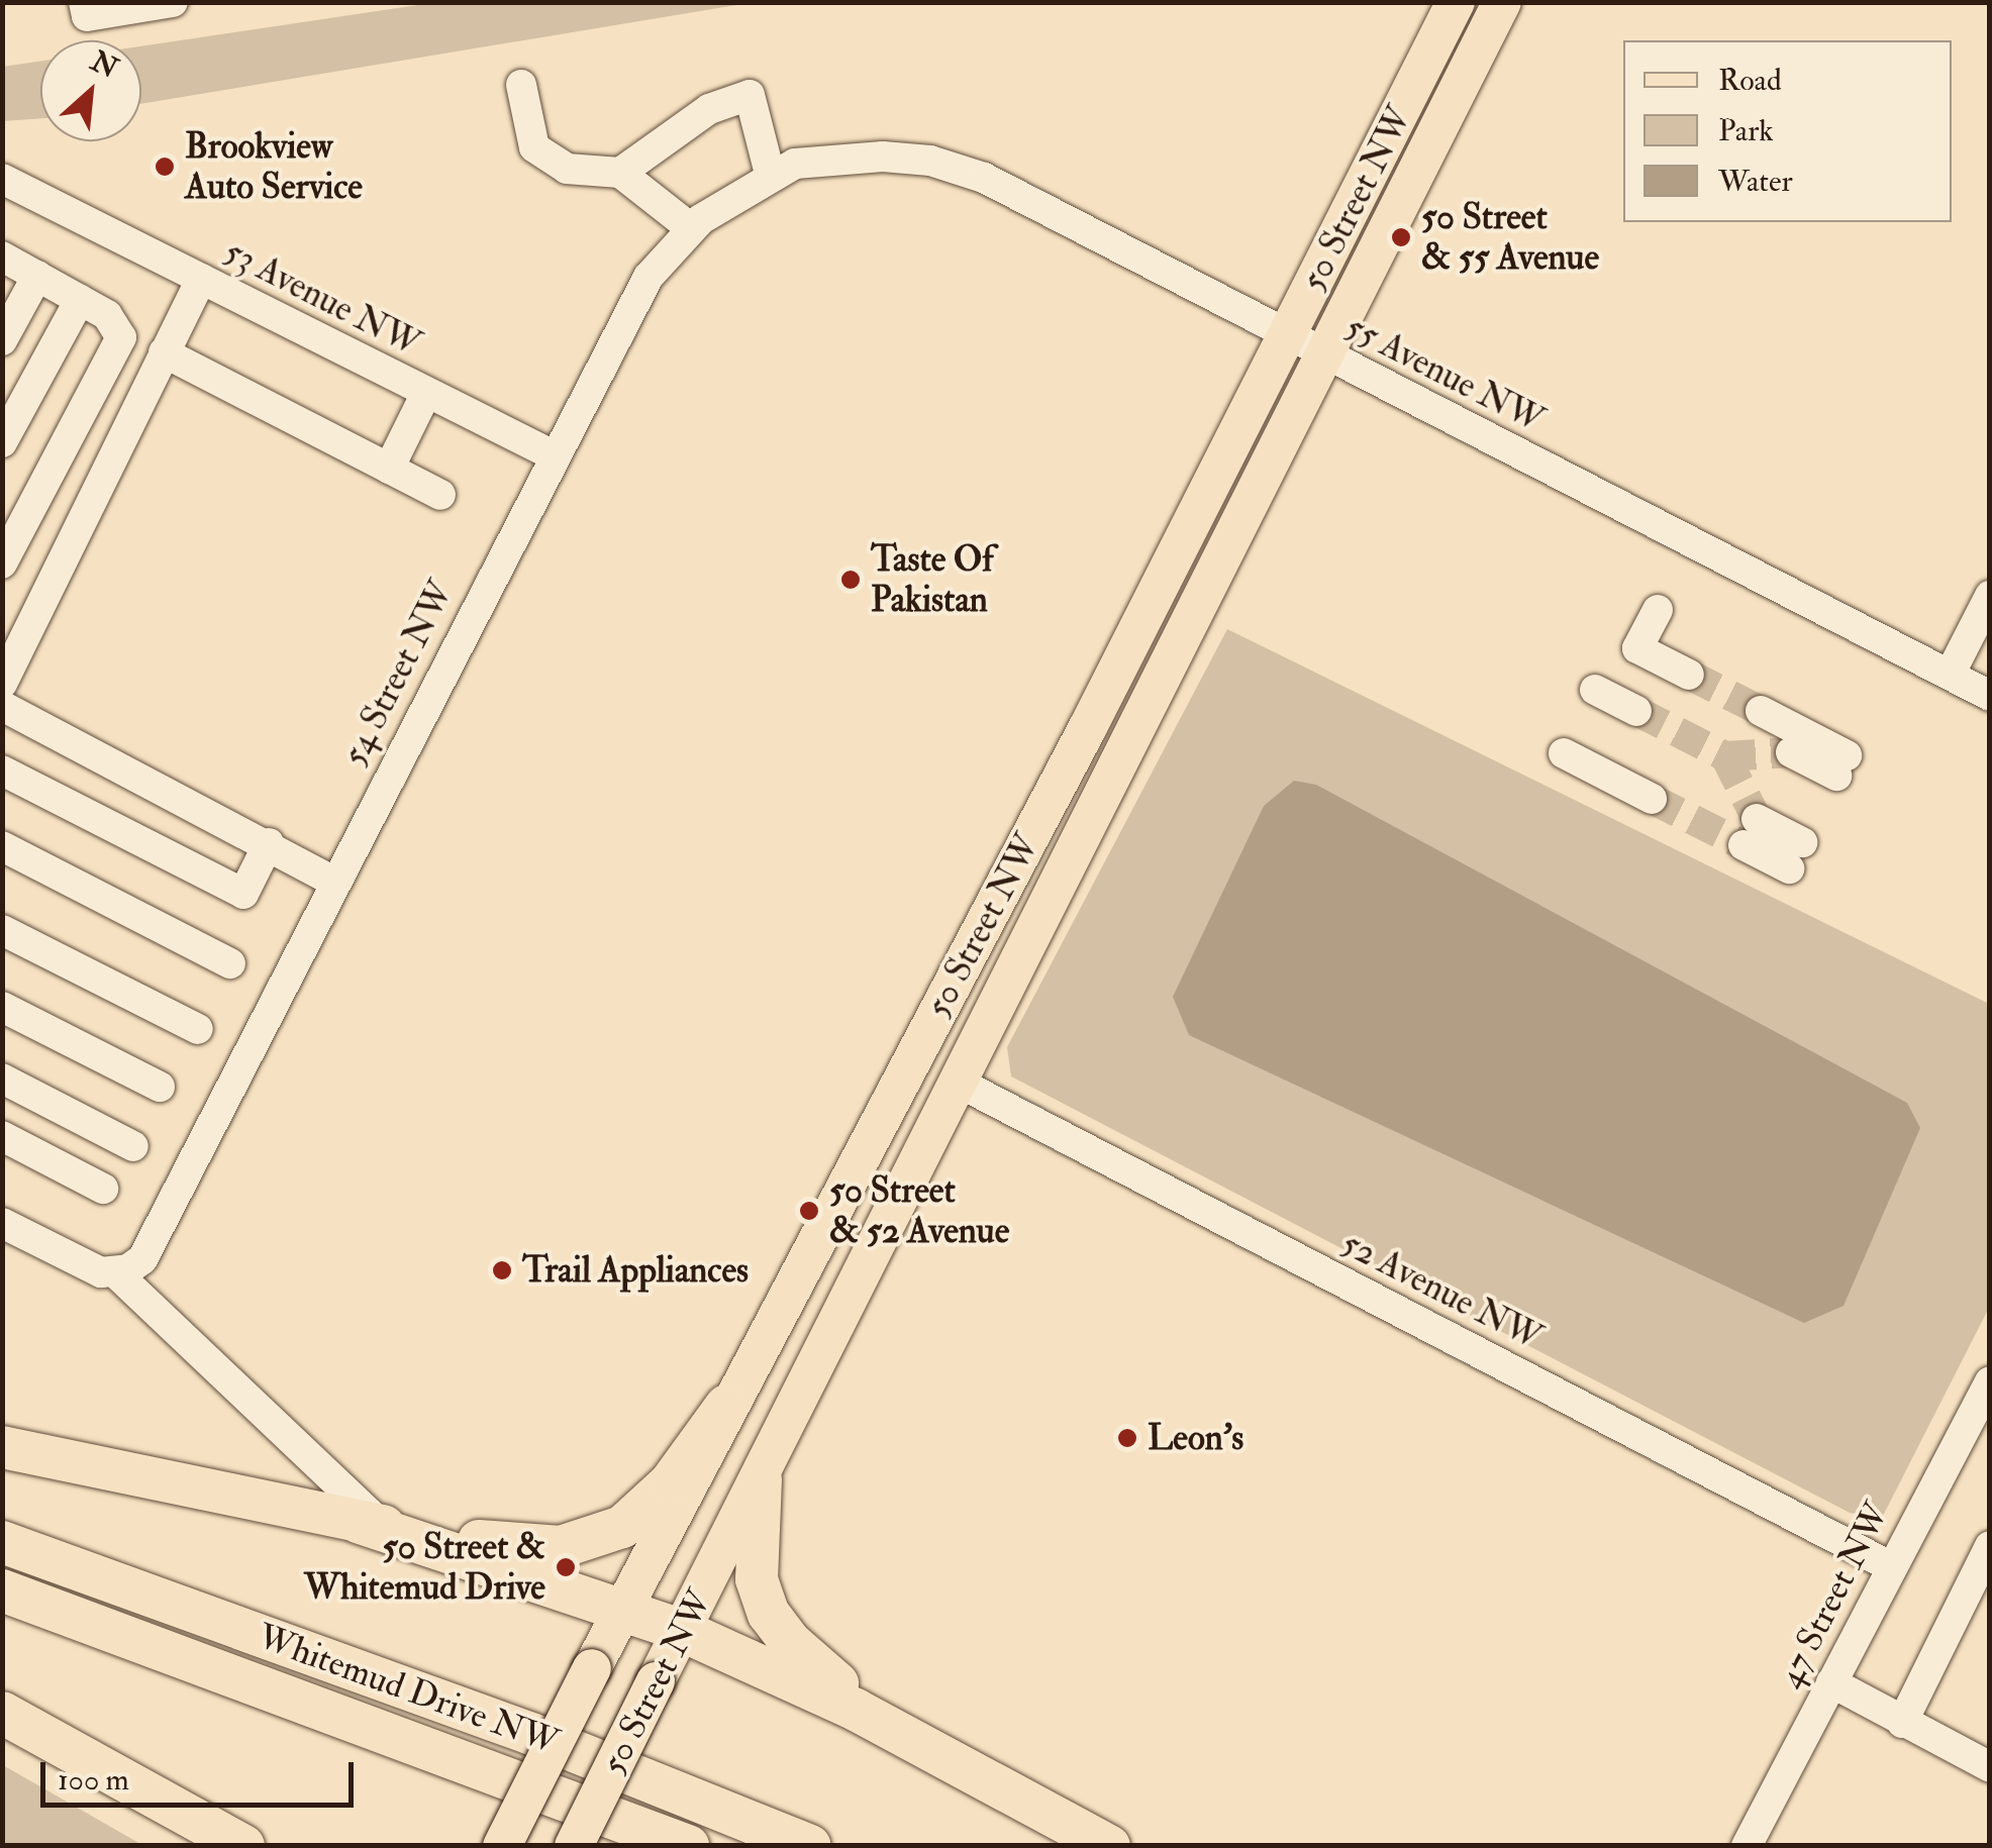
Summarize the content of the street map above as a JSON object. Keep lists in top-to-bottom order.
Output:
{
  "streets": {
    "highway": ["Whitemud Drive NW"],
    "main road": ["50 Street NW"],
    "street": [
      "53 Avenue NW",
      "55 Avenue NW",
      "54 Street NW",
      "52 Avenue NW",
      "47 Street NW"
    ]
  },
  "crossings": [
    ["50 Street NW", "55 Avenue NW"],
    ["50 Street NW", "52 Avenue NW"],
    ["53 Avenue NW", "54 Street NW"],
    ["55 Avenue NW", "54 Street NW"],
    ["52 Avenue NW", "47 Street NW"]
  ],
  "places": [
    "Brookview Auto Service",
    "50 Street & 55 Avenue",
    "Taste Of Pakistan",
    "50 Street & 52 Avenue",
    "Trail Appliances",
    "Leon's",
    "50 Street & Whitemud Drive"
  ],
  "legend": ["Road", "Park", "Water"],
  "scale_bar": "100 m",
  "north": "top right"
}
